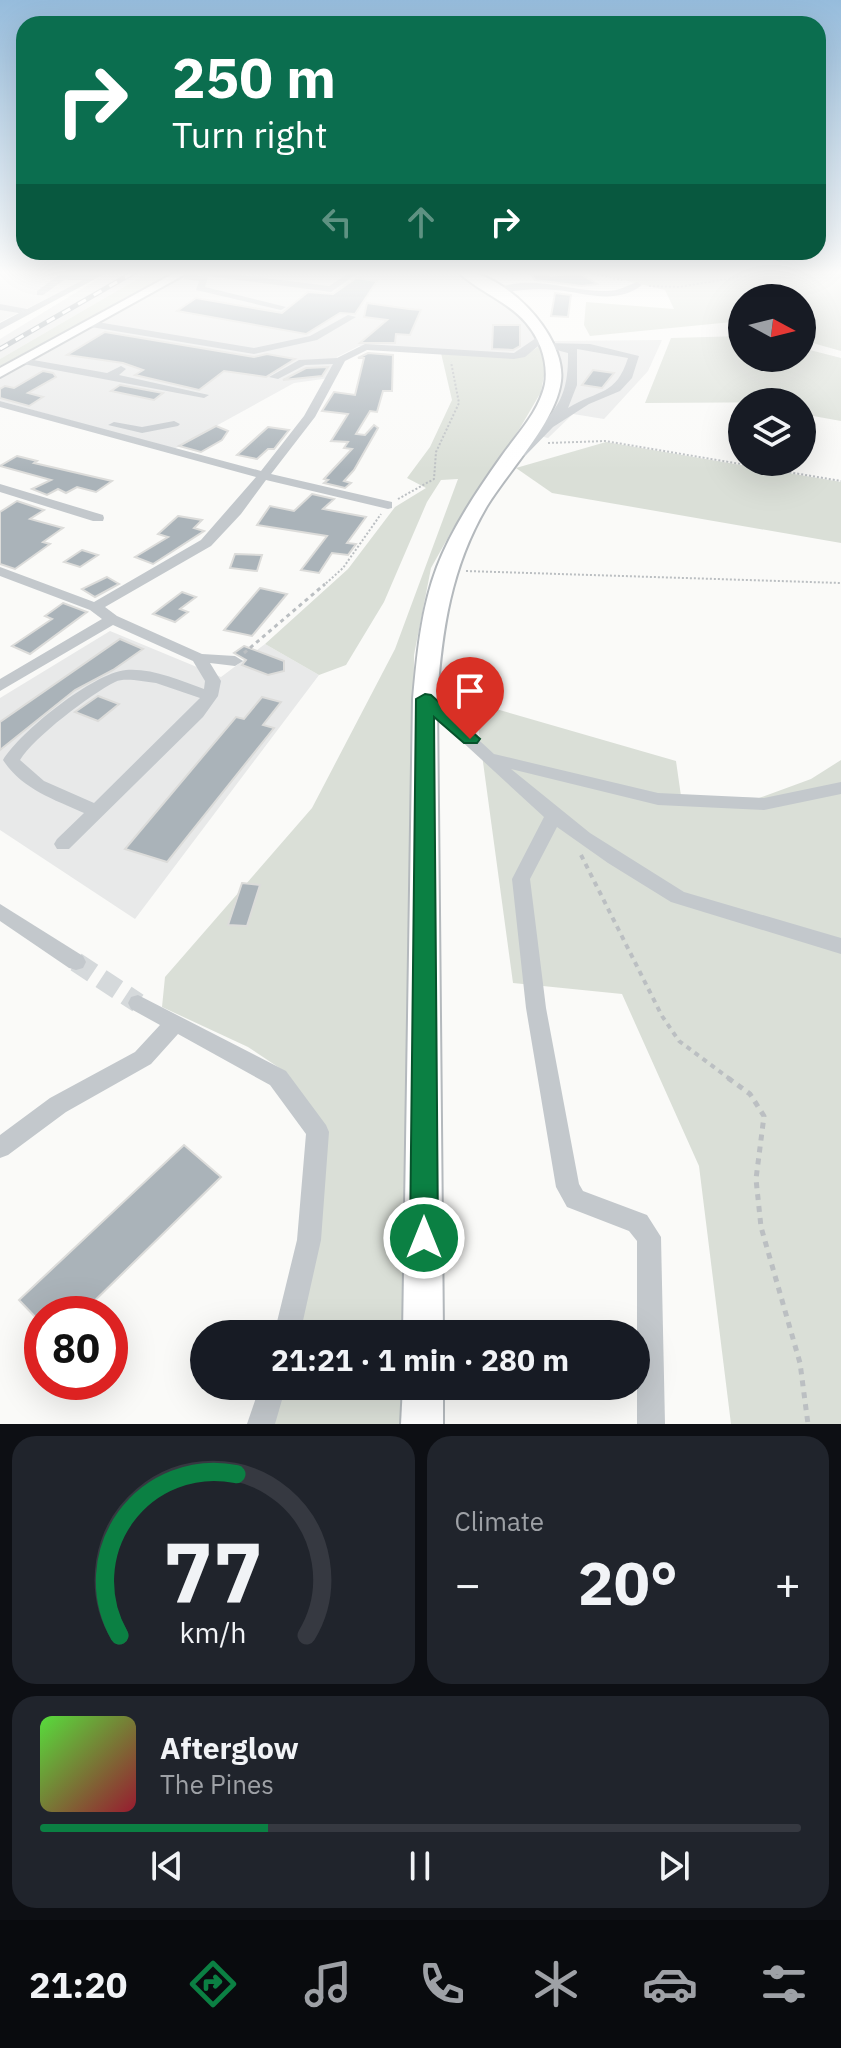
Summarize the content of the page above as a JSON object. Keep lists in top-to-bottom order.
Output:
{
  "north": "right",
  "page": {
    "turn": ["250 m", "Turn right"],
    "limit": "80",
    "trip": "21:21 · 1 min · 280 m",
    "tile": "Climate",
    "heat": ["−", "20°", "+"],
    "song": ["Afterglow", "The Pines"],
    "tabs": "21:20",
    "gauge": ["77", "km/h"]
  }
}
